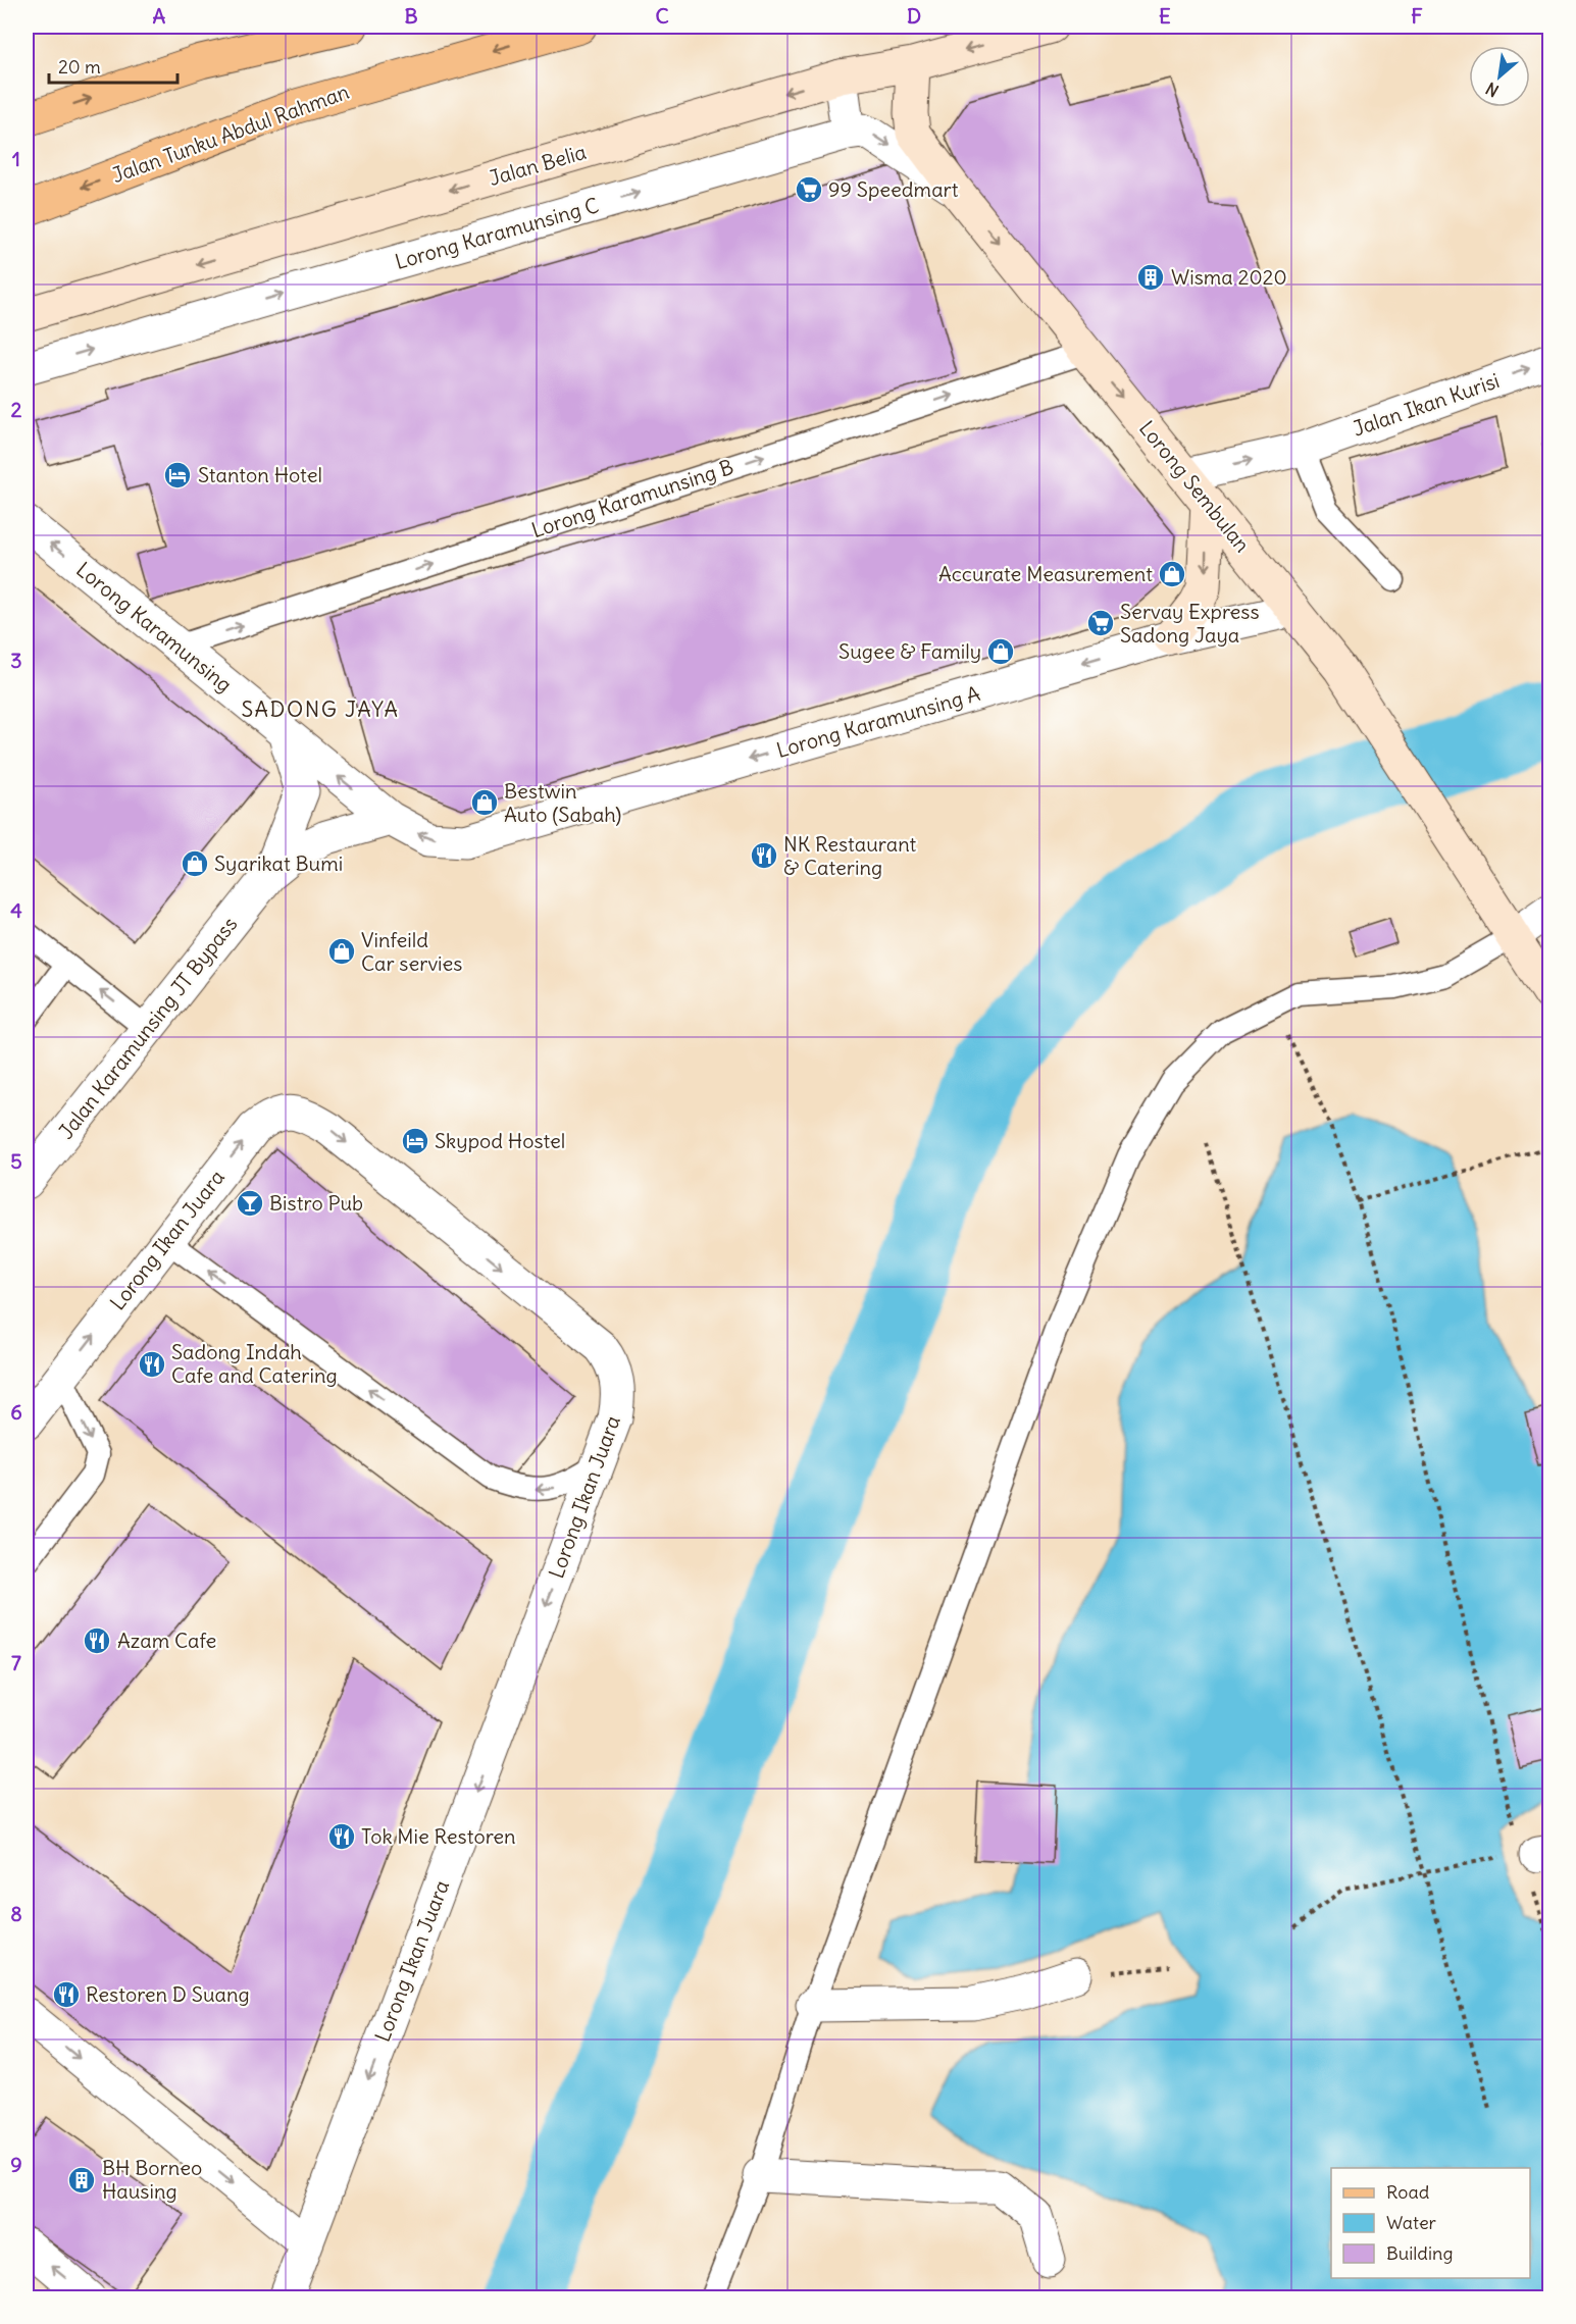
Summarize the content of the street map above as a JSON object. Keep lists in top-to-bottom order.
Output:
{
  "streets": {
    "main road": ["Jalan Tunku Abdul Rahman"],
    "street": [
      "Jalan Belia",
      "Lorong Karamunsing C",
      "Jalan Ikan Kurisi",
      "Lorong Sembulan",
      "Lorong Karamunsing",
      "Lorong Karamunsing A",
      "Jalan Karamunsing JT Bypass",
      "Lorong Ikan Juara"
    ],
    "lane": ["Lorong Karamunsing B"]
  },
  "crossings": [
    ["Jalan Belia", "Lorong Sembulan"],
    ["Lorong Karamunsing C", "Lorong Sembulan"],
    ["Jalan Ikan Kurisi", "Lorong Sembulan"],
    ["Lorong Sembulan", "Lorong Karamunsing B"],
    ["Lorong Sembulan", "Lorong Karamunsing A"],
    ["Lorong Karamunsing B", "Lorong Karamunsing"],
    ["Lorong Karamunsing", "Lorong Karamunsing A"]
  ],
  "one_way": [
    "Jalan Belia",
    "Lorong Karamunsing C",
    "Jalan Ikan Kurisi",
    "Lorong Karamunsing B",
    "Lorong Karamunsing",
    "Lorong Karamunsing A"
  ],
  "districts": ["SADONG JAYA"],
  "places": {
    "supermarket": ["99 Speedmart", "Servay Express Sadong Jaya"],
    "building": ["Wisma 2020", "BH Borneo Hausing"],
    "hotel": ["Stanton Hotel", "Skypod Hostel"],
    "shop": [
      "Accurate Measurement",
      "Sugee & Family",
      "Bestwin Auto (Sabah)",
      "Syarikat Bumi",
      "Vinfeild Car servies"
    ],
    "restaurant": [
      "NK Restaurant & Catering",
      "Sadong Indah Cafe and Catering",
      "Azam Cafe",
      "Tok Mie Restoren",
      "Restoren D Suang"
    ],
    "bar": ["Bistro Pub"]
  },
  "legend": ["Road", "Water", "Building"],
  "scale_bar": "20 m",
  "north": "bottom left",
  "grid": {
    "columns": [
      "A",
      "B",
      "C",
      "D",
      "E",
      "F"
    ],
    "rows": [
      "1",
      "2",
      "3",
      "4",
      "5",
      "6",
      "7",
      "8",
      "9"
    ]
  }
}
